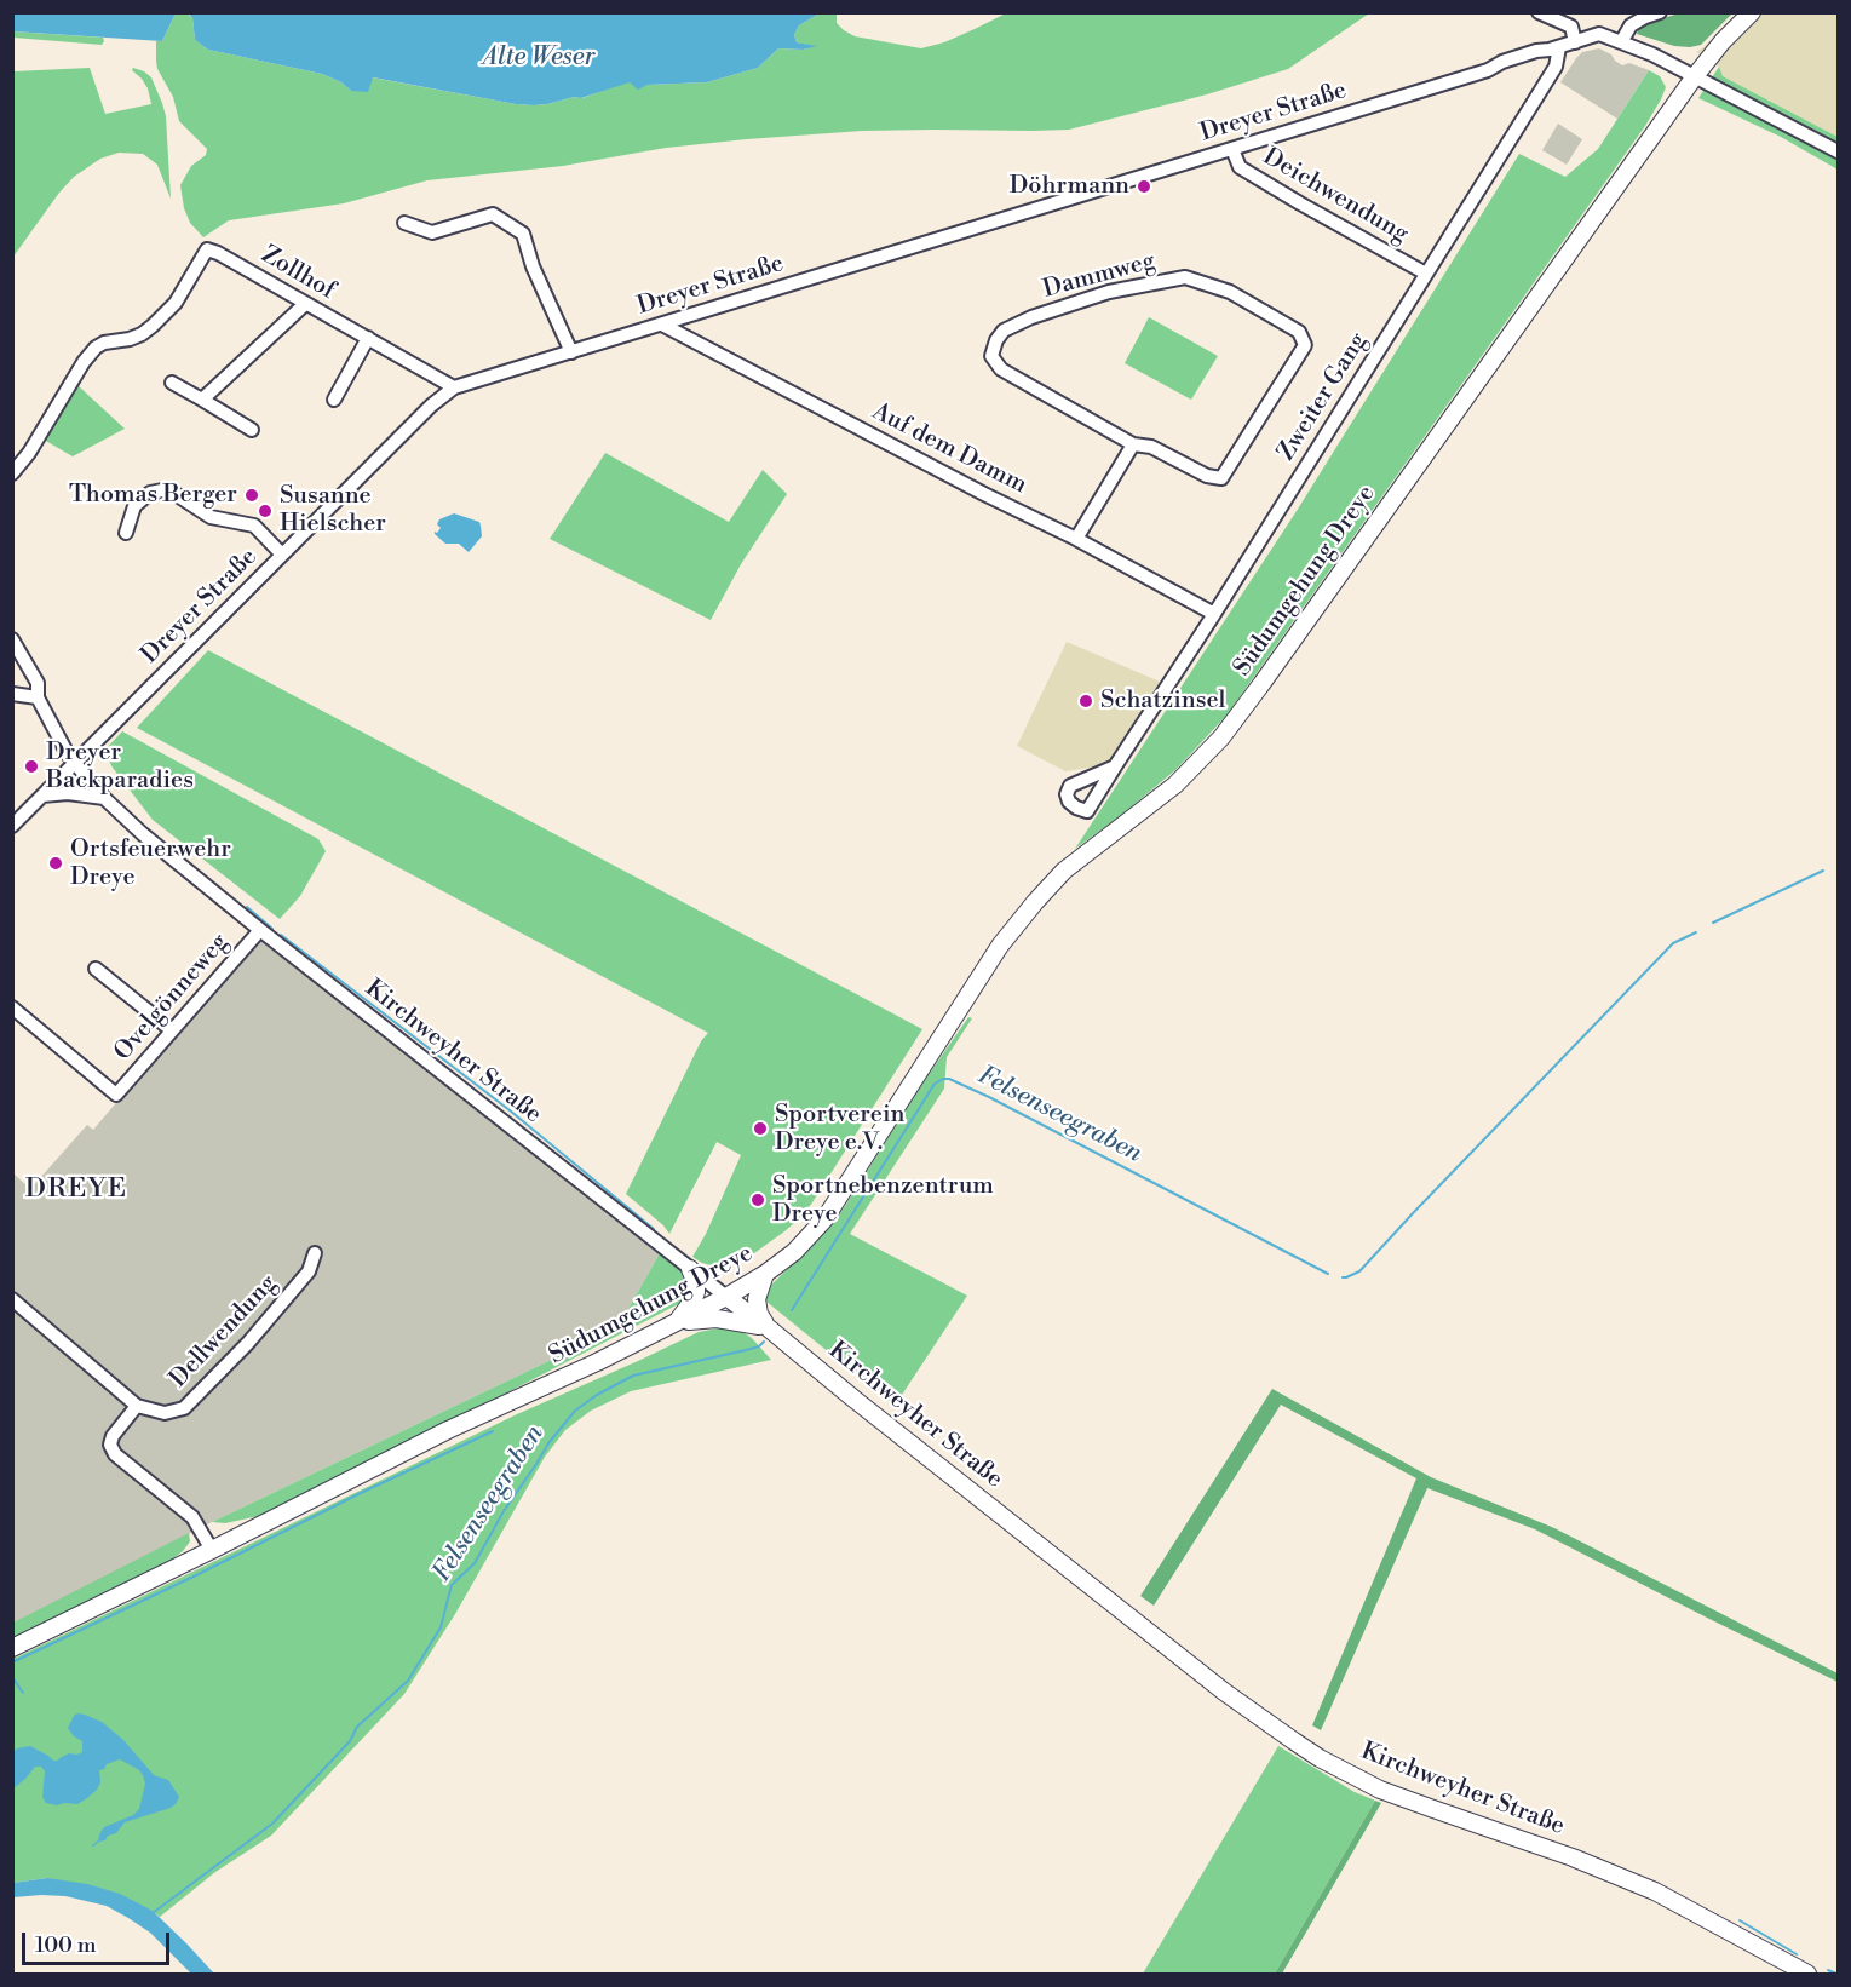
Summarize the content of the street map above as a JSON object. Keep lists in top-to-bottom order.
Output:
{
  "streets": {
    "main road": ["Südumgehung Dreye", "Kirchweyher Straße"],
    "street": [
      "Dreyer Straße",
      "Deichwendung",
      "Zollhof",
      "Dammweg",
      "Zweiter Gang",
      "Auf dem Damm",
      "Ovelgönneweg",
      "Dellwendung"
    ]
  },
  "crossings": [
    ["Dreyer Straße", "Deichwendung"],
    ["Dreyer Straße", "Zollhof"],
    ["Dreyer Straße", "Zweiter Gang"],
    ["Dreyer Straße", "Auf dem Damm"],
    ["Dreyer Straße", "Südumgehung Dreye"],
    ["Dreyer Straße", "Kirchweyher Straße"],
    ["Deichwendung", "Zweiter Gang"],
    ["Zweiter Gang", "Auf dem Damm"],
    ["Südumgehung Dreye", "Kirchweyher Straße"],
    ["Ovelgönneweg", "Kirchweyher Straße"]
  ],
  "districts": ["DREYE"],
  "water": ["Alte Weser", "Felsenseegraben"],
  "places": [
    "Döhrmann",
    "Thomas Berger",
    "Susanne Hielscher",
    "Schatzinsel",
    "Dreyer Backparadies",
    "Ortsfeuerwehr Dreye",
    "Sportverein Dreye e.V.",
    "Sportnebenzentrum Dreye"
  ],
  "scale_bar": "100 m"
}
